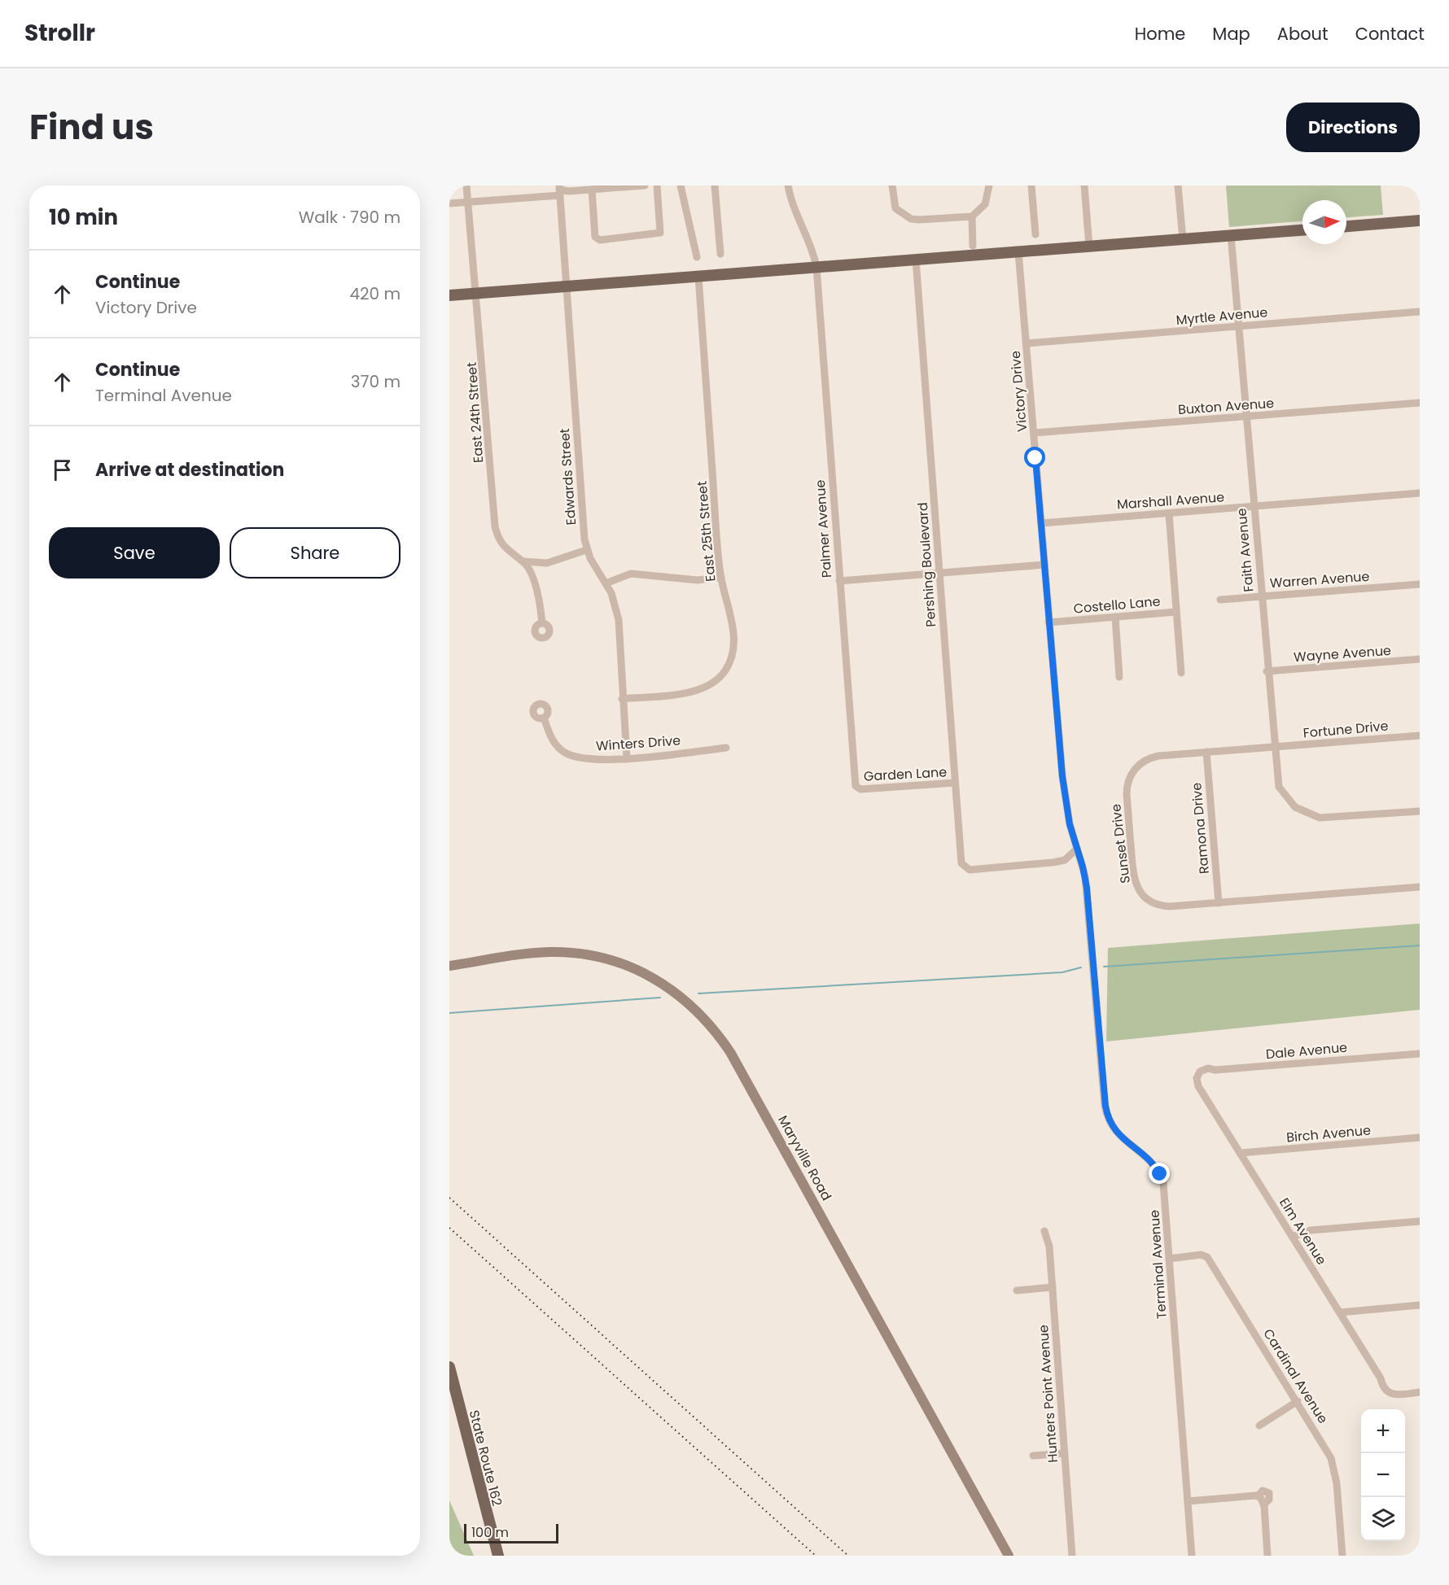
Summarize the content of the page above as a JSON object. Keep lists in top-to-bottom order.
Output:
{
  "streets": {
    "main road": ["Maryville Road", "State Route 162"],
    "street": [
      "Myrtle Avenue",
      "Victory Drive",
      "Buxton Avenue",
      "East 24th Street",
      "Edwards Street",
      "Marshall Avenue",
      "Palmer Avenue",
      "East 25th Street",
      "Faith Avenue",
      "Pershing Boulevard",
      "Warren Avenue",
      "Costello Lane",
      "Wayne Avenue",
      "Fortune Drive",
      "Winters Drive",
      "Garden Lane",
      "Ramona Drive",
      "Sunset Drive",
      "Dale Avenue",
      "Birch Avenue",
      "Elm Avenue",
      "Terminal Avenue",
      "Cardinal Avenue",
      "Hunters Point Avenue"
    ]
  },
  "crossings": [
    ["Myrtle Avenue", "Victory Drive"],
    ["Myrtle Avenue", "Faith Avenue"],
    ["Victory Drive", "Buxton Avenue"],
    ["Victory Drive", "Marshall Avenue"],
    ["Victory Drive", "Pershing Boulevard"],
    ["Victory Drive", "Costello Lane"],
    ["Victory Drive", "Terminal Avenue"],
    ["Buxton Avenue", "Faith Avenue"],
    ["Edwards Street", "East 25th Street"],
    ["Edwards Street", "Winters Drive"],
    ["Marshall Avenue", "Faith Avenue"],
    ["Marshall Avenue", "Costello Lane"],
    ["Palmer Avenue", "Garden Lane"],
    ["Faith Avenue", "Warren Avenue"],
    ["Faith Avenue", "Wayne Avenue"],
    ["Faith Avenue", "Fortune Drive"],
    ["Faith Avenue", "Sunset Drive"],
    ["Pershing Boulevard", "Garden Lane"],
    ["Pershing Boulevard", "Terminal Avenue"],
    ["Fortune Drive", "Sunset Drive"],
    ["Ramona Drive", "Sunset Drive"],
    ["Dale Avenue", "Elm Avenue"],
    ["Birch Avenue", "Elm Avenue"],
    ["Terminal Avenue", "Cardinal Avenue"]
  ],
  "scale_bar": "100 m",
  "north": "right",
  "page": {
    "header": "Strollr",
    "nav": [
      "Home",
      "Map",
      "About",
      "Contact"
    ],
    "title": "Find us",
    "buttons": [
      "Directions",
      ["Save", "Share"]
    ],
    "heading": ["10 min", "Walk · 790 m"],
    "list": [
      ["Continue", "Victory Drive", "420 m"],
      ["Continue", "Terminal Avenue", "370 m"],
      "Arrive at destination"
    ],
    "map_buttons": ["+", "−"],
    "scale": "100 m"
  }
}
